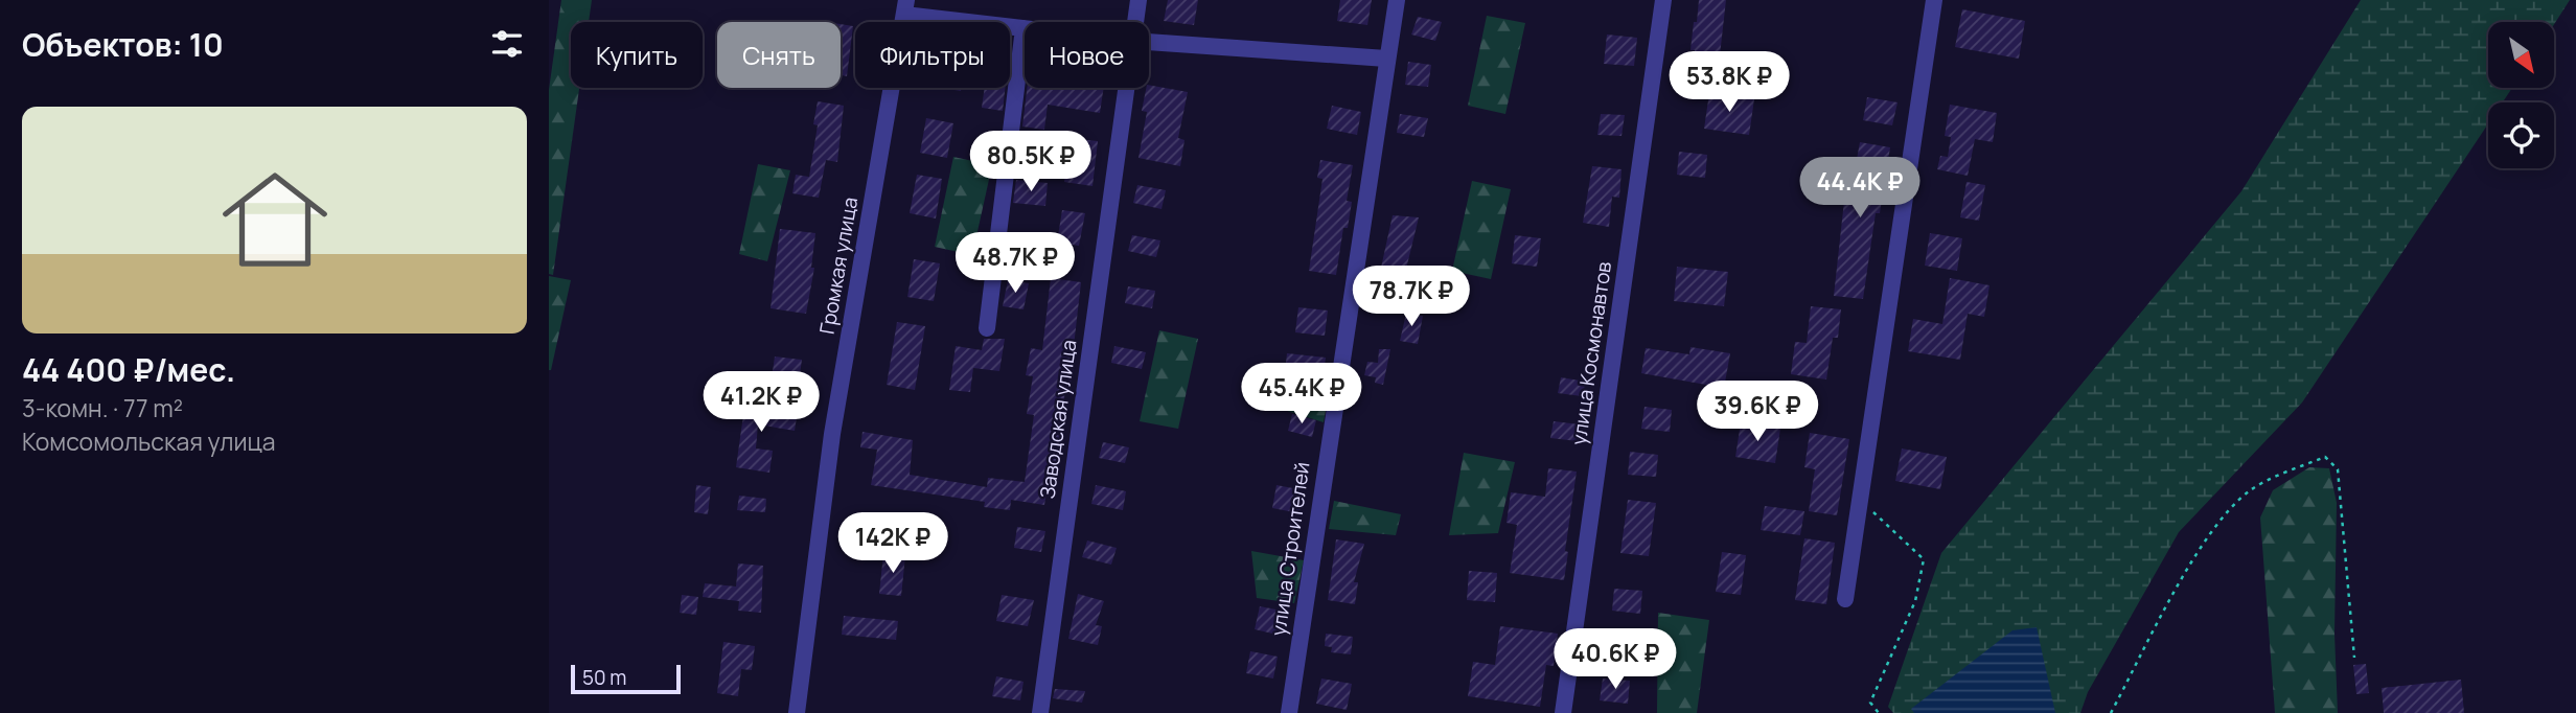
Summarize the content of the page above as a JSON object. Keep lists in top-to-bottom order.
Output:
{
  "streets": {
    "street": [
      "Громкая улица",
      "улица Космонавтов",
      "Заводская улица",
      "улица Строителей"
    ]
  },
  "scale_bar": "50 m",
  "north": "bottom right",
  "page": {
    "heading": "Объектов: 10",
    "chip": [
      "Купить",
      "Снять",
      "Фильтры",
      "Новое"
    ],
    "price": [
      "53.8K ₽",
      "80.5K ₽",
      "44.4K ₽",
      "48.7K ₽",
      "78.7K ₽",
      "45.4K ₽",
      "41.2K ₽",
      "39.6K ₽",
      "142K ₽",
      "40.6K ₽"
    ],
    "list": [
      {
        "name": "44 400 ₽/мес.",
        "note": "3-комн. · 77 m² · Комсомольская улица"
      }
    ],
    "scale": "50 m"
  }
}
